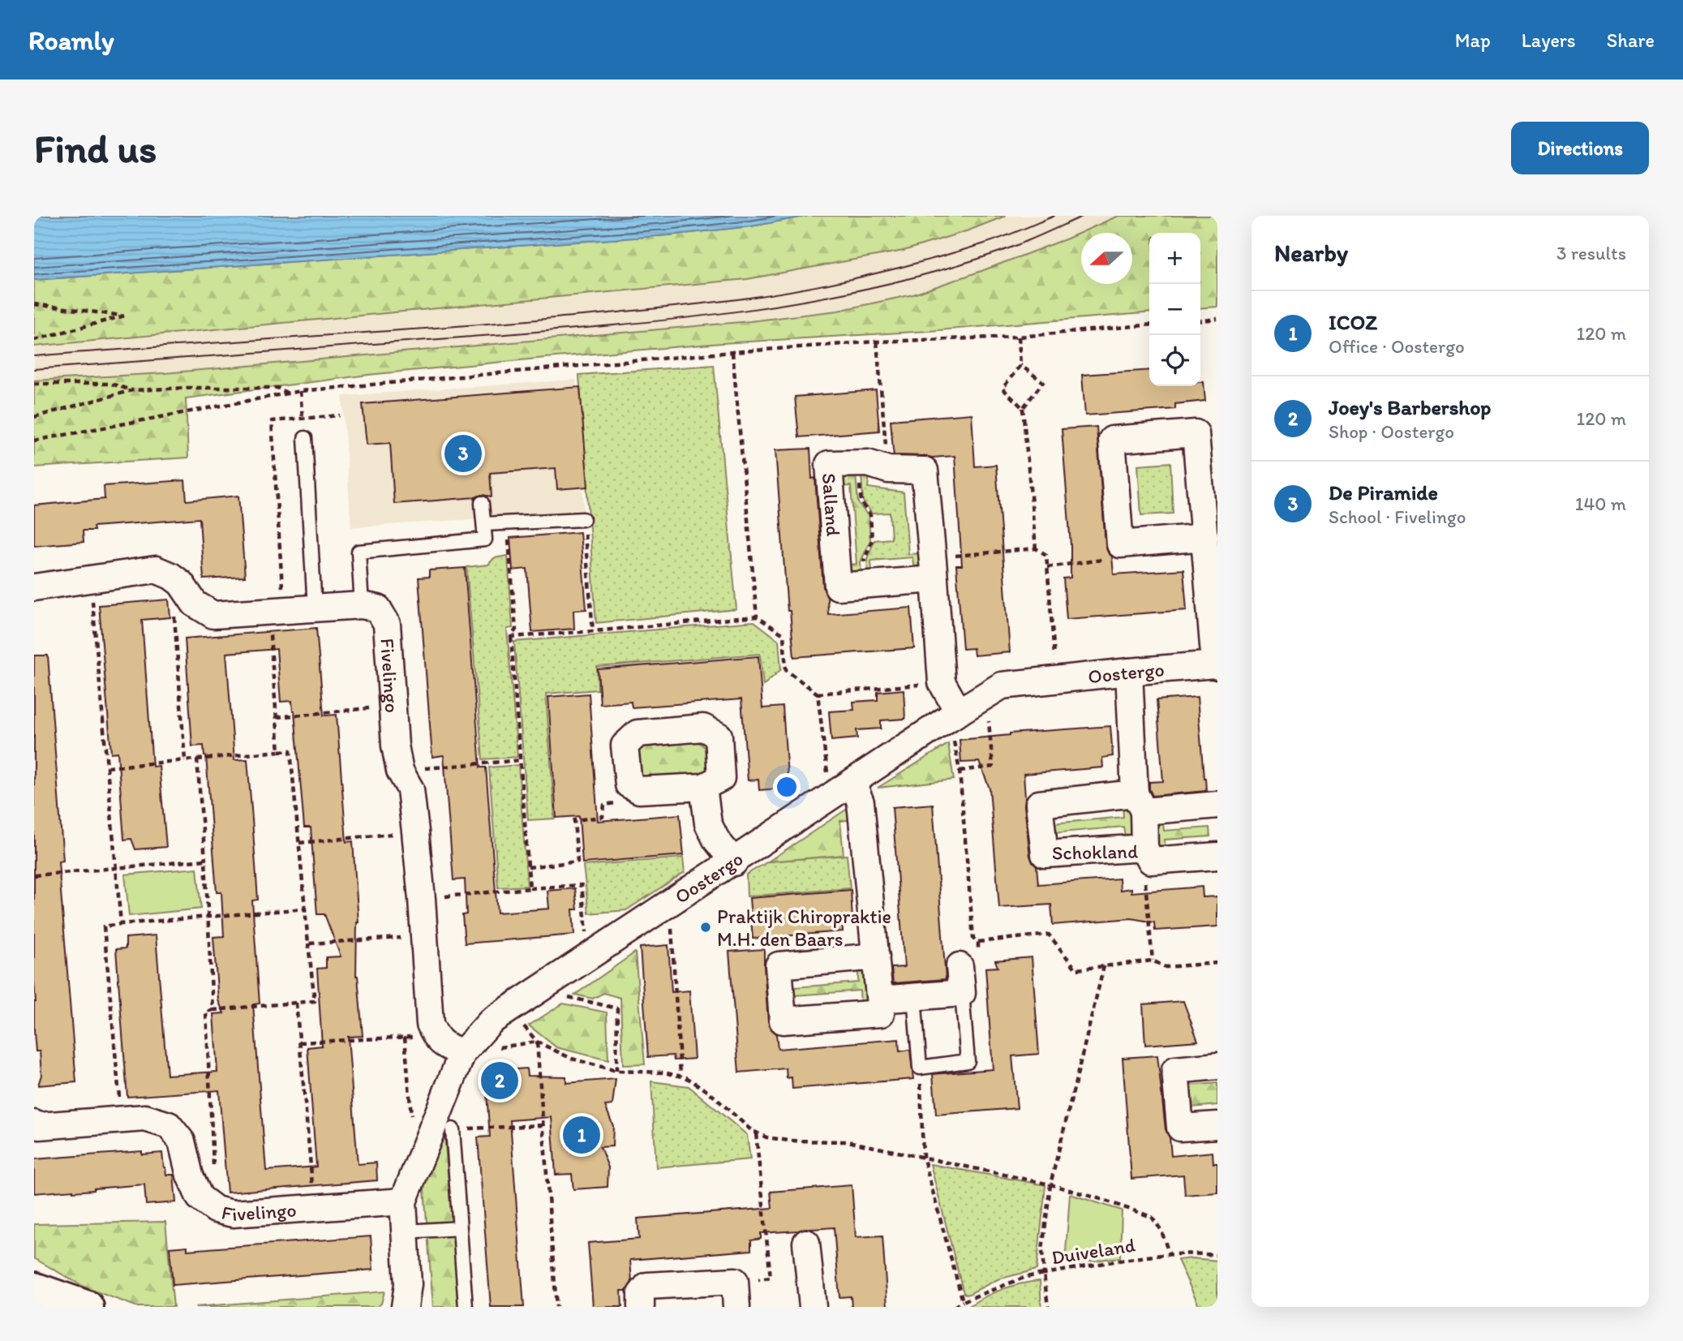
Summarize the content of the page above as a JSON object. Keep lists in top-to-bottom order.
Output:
{
  "streets": {
    "street": [
      "Salland",
      "Oostergo",
      "Fivelingo",
      "Schokland"
    ],
    "path": ["Duiveland"]
  },
  "crossings": [
    ["Salland", "Oostergo"],
    ["Oostergo", "Fivelingo"]
  ],
  "places": ["Praktijk Chiropraktie M.H. den Baars"],
  "north": "left",
  "page": {
    "header": "Roamly",
    "nav": ["Map", "Layers", "Share"],
    "buttons": "Directions",
    "title": "Find us",
    "heading": ["Nearby", "3 results"],
    "map_buttons": ["+", "−"],
    "list": [
      {
        "mark": "1",
        "name": "ICOZ",
        "note": "Office · Oostergo",
        "value": "120 m"
      },
      {
        "mark": "2",
        "name": "Joey's Barbershop",
        "note": "Shop · Oostergo",
        "value": "120 m"
      },
      {
        "mark": "3",
        "name": "De Piramide",
        "note": "School · Fivelingo",
        "value": "140 m"
      }
    ],
    "pins": ["3", "2", "1"]
  }
}
